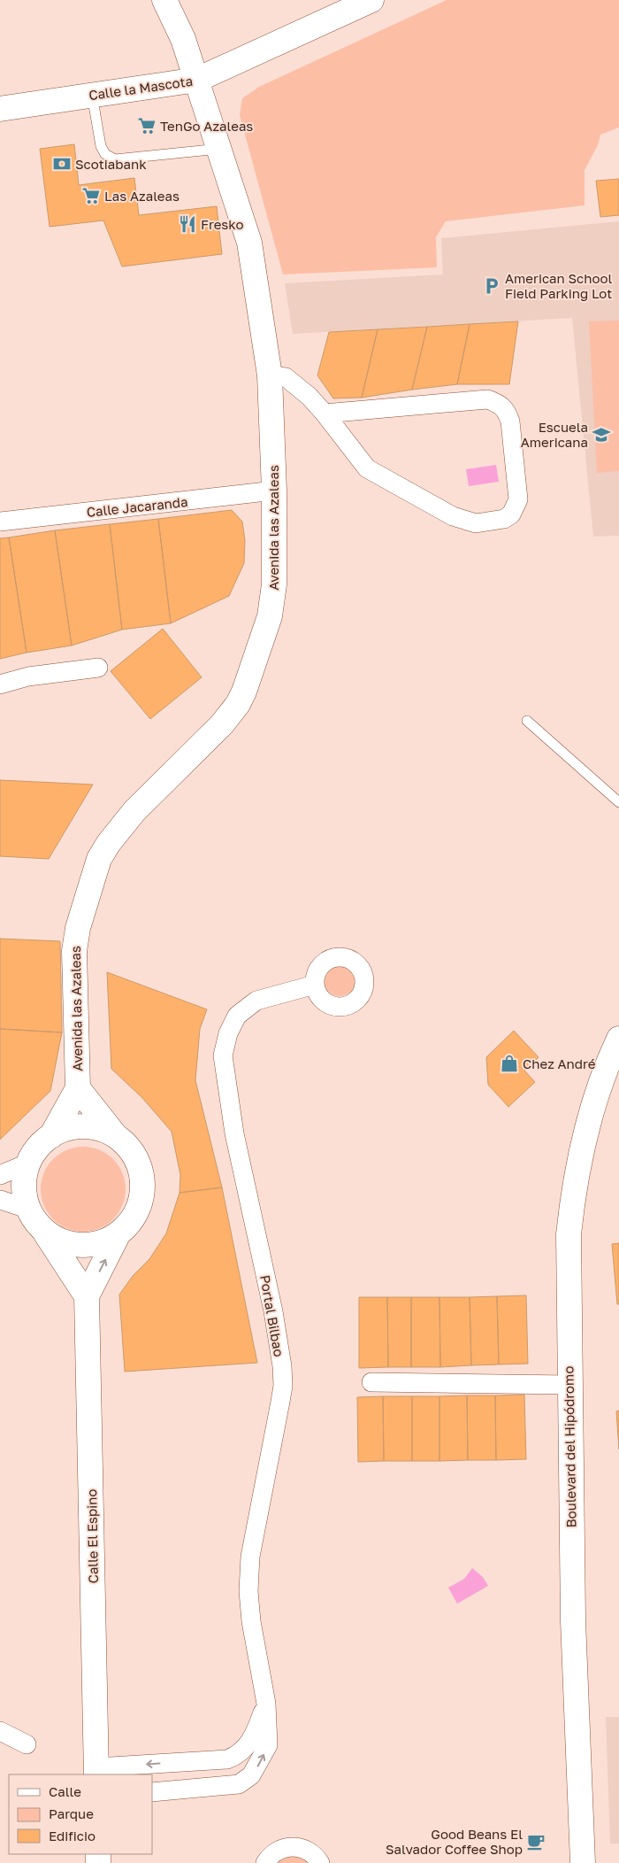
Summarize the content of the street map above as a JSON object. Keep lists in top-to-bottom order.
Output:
{
  "streets": {
    "street": [
      "Calle la Mascota",
      "Calle Jacaranda",
      "Avenida las Azaleas",
      "Portal Bilbao",
      "Boulevard del Hipódromo",
      "Calle El Espino"
    ]
  },
  "crossings": [
    ["Calle la Mascota", "Avenida las Azaleas"],
    ["Calle Jacaranda", "Avenida las Azaleas"],
    ["Avenida las Azaleas", "Calle El Espino"]
  ],
  "places": {
    "supermarket": ["TenGo Azaleas", "Las Azaleas"],
    "bank": ["Scotiabank"],
    "restaurant": ["Fresko"],
    "parking": ["American School Field Parking Lot"],
    "school or university": ["Escuela Americana"],
    "shop": ["Chez André"],
    "cafe": ["Good Beans El Salvador Coffee Shop"]
  },
  "legend": ["Calle", "Parque", "Edificio"]
}
